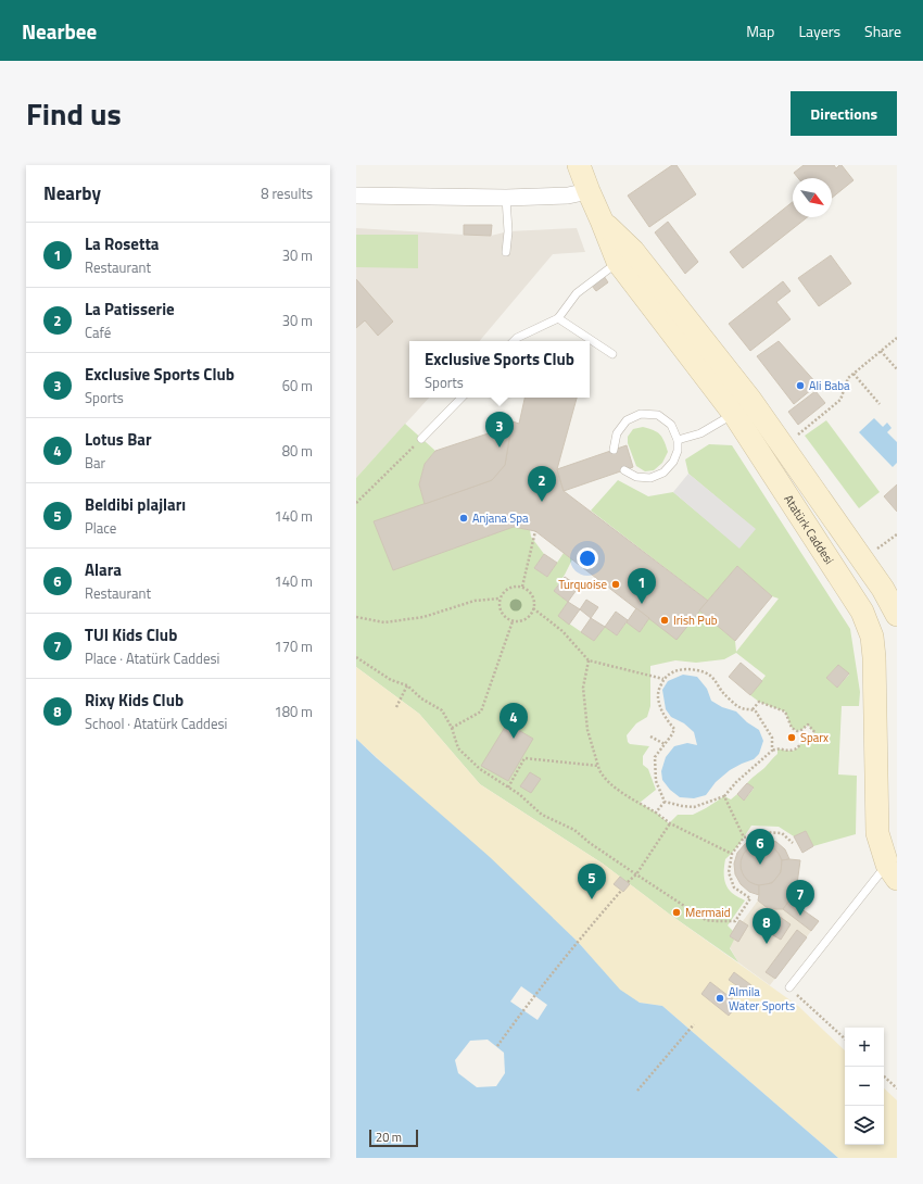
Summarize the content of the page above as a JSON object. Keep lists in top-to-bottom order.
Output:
{
  "streets": {
    "street": ["Atatürk Caddesi"]
  },
  "places": [
    "Ali Baba",
    "Anjana Spa",
    "Turquoise",
    "Irish Pub",
    "Sparx",
    "Mermaid",
    "Almila Water Sports"
  ],
  "scale_bar": "20 m",
  "north": "bottom right",
  "page": {
    "header": "Nearbee",
    "nav": ["Map", "Layers", "Share"],
    "title": "Find us",
    "buttons": "Directions",
    "heading": ["Nearby", "8 results"],
    "list": [
      {
        "mark": "1",
        "name": "La Rosetta",
        "note": "Restaurant",
        "value": "30 m"
      },
      {
        "mark": "2",
        "name": "La Patisserie",
        "note": "Café",
        "value": "30 m"
      },
      {
        "mark": "3",
        "name": "Exclusive Sports Club",
        "note": "Sports",
        "value": "60 m"
      },
      {
        "mark": "4",
        "name": "Lotus Bar",
        "note": "Bar",
        "value": "80 m"
      },
      {
        "mark": "5",
        "name": "Beldibi plajları",
        "note": "Place",
        "value": "140 m"
      },
      {
        "mark": "6",
        "name": "Alara",
        "note": "Restaurant",
        "value": "140 m"
      },
      {
        "mark": "7",
        "name": "TUI Kids Club",
        "note": "Place · Atatürk Caddesi",
        "value": "170 m"
      },
      {
        "mark": "8",
        "name": "Rixy Kids Club",
        "note": "School · Atatürk Caddesi",
        "value": "180 m"
      }
    ],
    "popup": ["Exclusive Sports Club", "Sports"],
    "pins": [
      "3",
      "2",
      "1",
      "4",
      "6",
      "5",
      "7",
      "8"
    ],
    "map_buttons": ["+", "−"],
    "scale": "20 m"
  }
}
